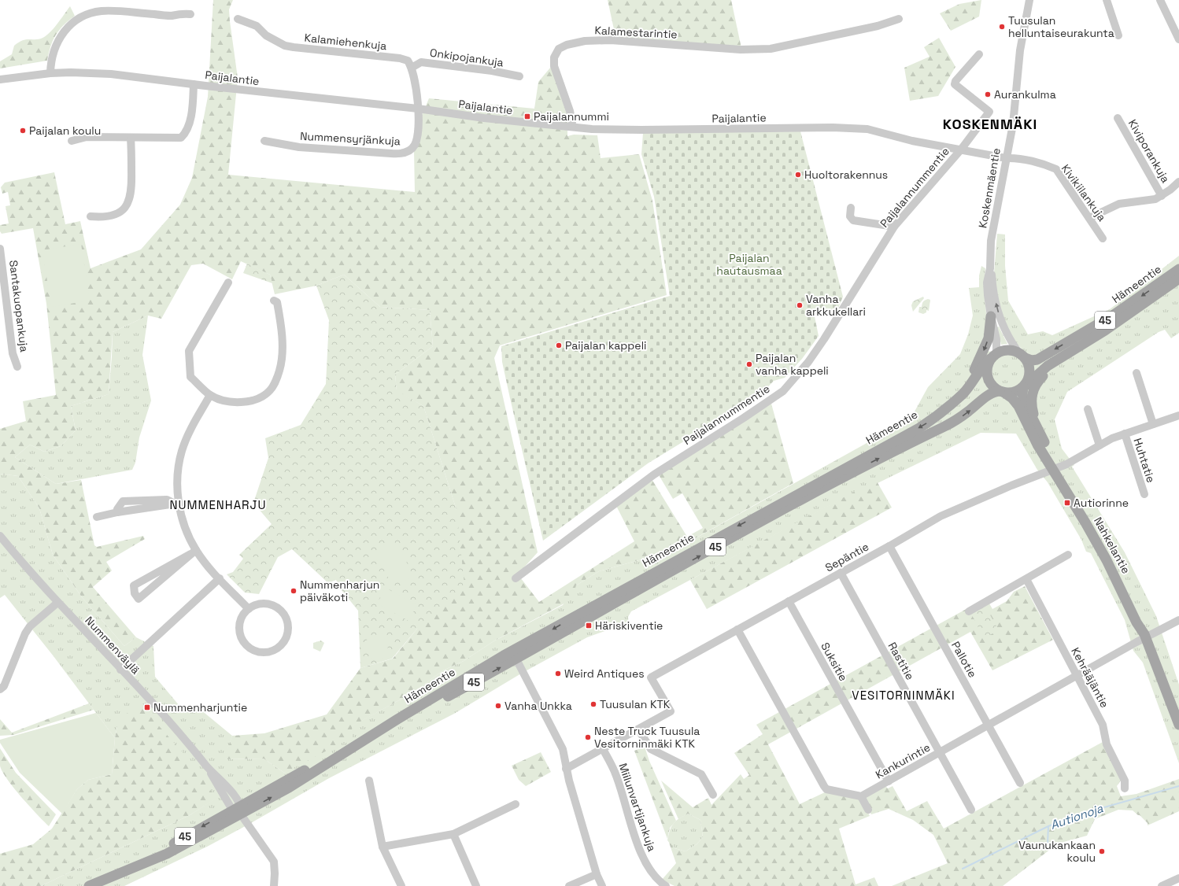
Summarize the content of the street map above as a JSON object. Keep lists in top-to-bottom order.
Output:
{
  "streets": {
    "main road": ["Hämeentie", "45", "Nahkelantie"],
    "street": [
      "Kalamestarintie",
      "Kalamiehenkuja",
      "Onkipojankuja",
      "Paijalantie",
      "Nummensyrjänkuja",
      "Kiviporankuja",
      "Paijalannummentie",
      "Koskenmäentie",
      "Kivikiilankuja",
      "Santakuopankuja",
      "Huhtatie",
      "Sepäntie",
      "Nummenväylä",
      "Pallotie",
      "Rastitie",
      "Suksitie",
      "Kehrääjäntie",
      "Kankurintie",
      "Miilunvartijankuja"
    ]
  },
  "crossings": [
    ["Kalamestarintie", "Paijalantie"],
    ["Kalamiehenkuja", "Onkipojankuja"],
    ["Paijalantie", "Nummensyrjänkuja"],
    ["Paijalantie", "Paijalannummentie"],
    ["Paijalantie", "Koskenmäentie"],
    ["Paijalantie", "Kivikiilankuja"],
    ["Koskenmäentie", "Kivikiilankuja"],
    ["Koskenmäentie", "Hämeentie"],
    ["Koskenmäentie", "45"],
    ["Koskenmäentie", "Nahkelantie"],
    ["Hämeentie", "45"],
    ["Hämeentie", "Nahkelantie"],
    ["Hämeentie", "Nummenväylä"],
    ["45", "Nahkelantie"],
    ["Huhtatie", "Nahkelantie"],
    ["Huhtatie", "Sepäntie"],
    ["Nahkelantie", "Sepäntie"],
    ["Nahkelantie", "Kankurintie"],
    ["Sepäntie", "Pallotie"],
    ["Sepäntie", "Rastitie"],
    ["Sepäntie", "Suksitie"],
    ["Pallotie", "Kankurintie"],
    ["Rastitie", "Kankurintie"],
    ["Suksitie", "Kankurintie"],
    ["Kehrääjäntie", "Kankurintie"]
  ],
  "districts": ["KOSKENMÄKI", "NUMMENHARJU", "VESITORNINMÄKI"],
  "water": ["Autionoja"],
  "parks": ["Paijalan hautausmaa"],
  "places": {
    "other": [
      "Tuusulan helluntaiseurakunta",
      "Aurankulma",
      "Paijalan koulu",
      "Huoltorakennus",
      "Vanha arkkukellari",
      "Paijalan kappeli",
      "Paijalan vanha kappeli",
      "Nummenharjun päiväkoti",
      "Weird Antiques",
      "Tuusulan KTK",
      "Vanha Unkka",
      "Neste Truck Tuusula Vesitorninmäki KTK",
      "Vaunukankaan koulu"
    ],
    "transit": [
      "Paijalannummi",
      "Autiorinne",
      "Häriskiventie",
      "Nummenharjuntie"
    ]
  }
}
